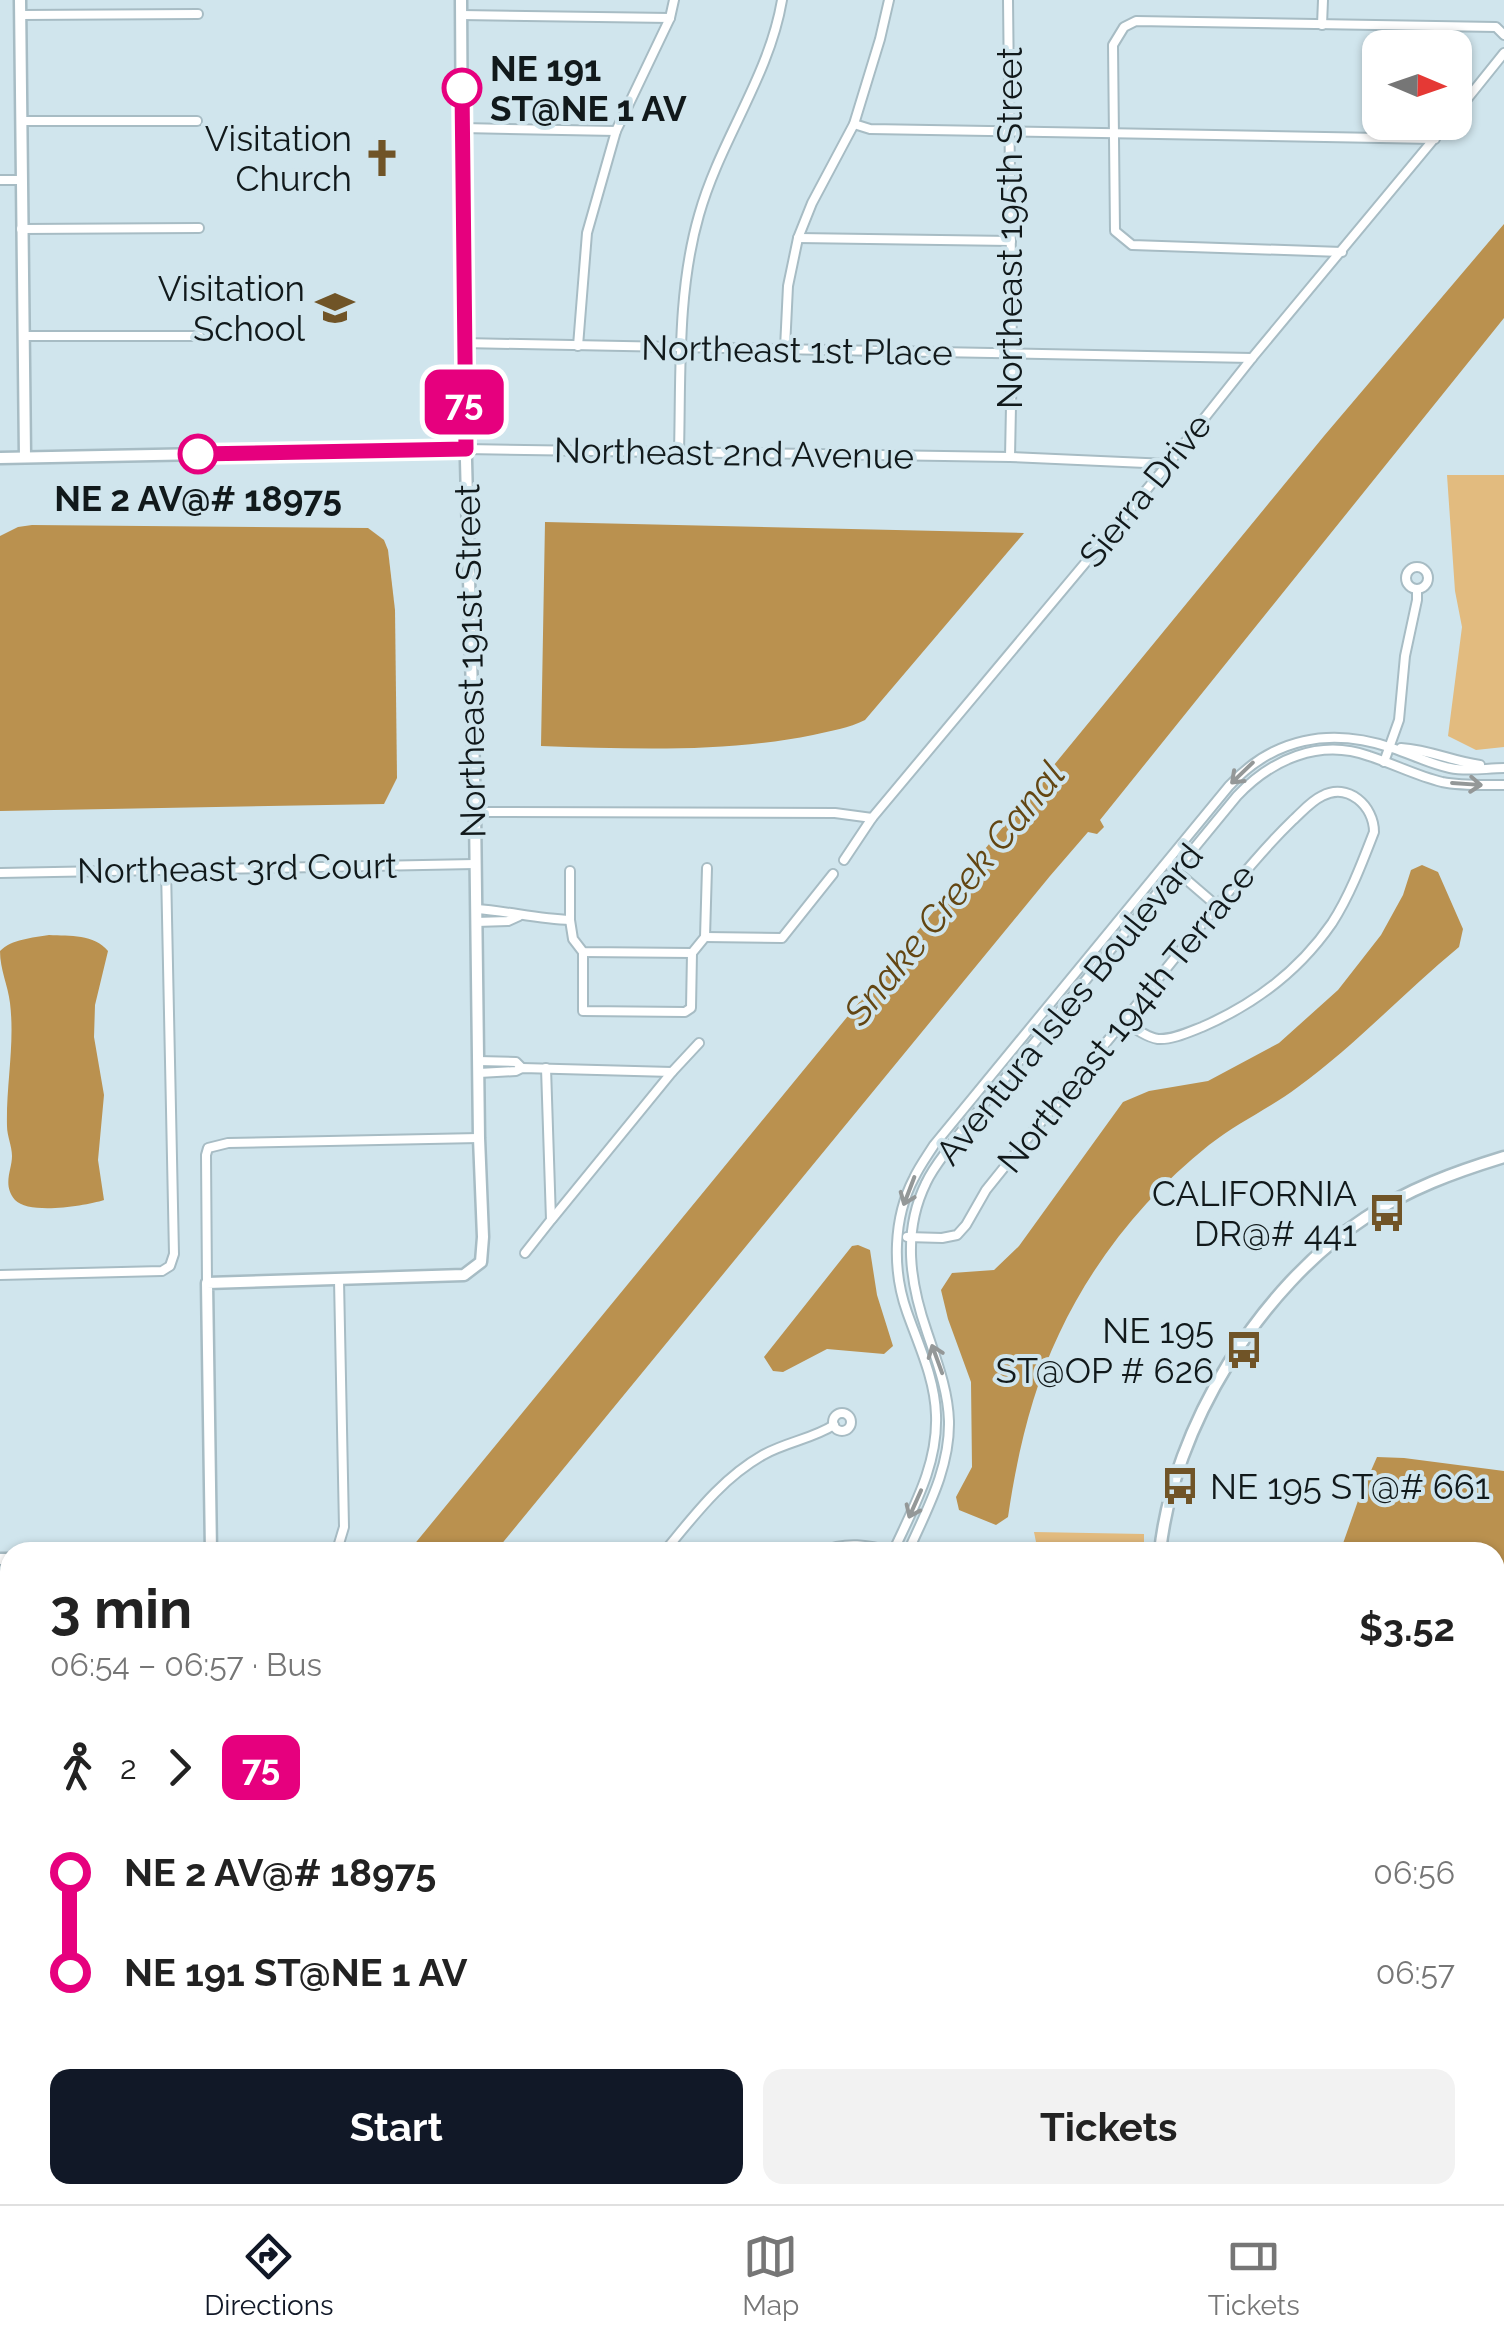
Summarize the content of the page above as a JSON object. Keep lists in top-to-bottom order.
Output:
{
  "streets": {
    "street": [
      "Northeast 195th Street",
      "Northeast 1st Place",
      "Northeast 2nd Avenue",
      "Sierra Drive",
      "Northeast 191st Street",
      "Northeast 3rd Court",
      "Aventura Isles Boulevard",
      "Northeast 194th Terrace"
    ]
  },
  "crossings": [
    ["Northeast 195th Street", "Northeast 1st Place"],
    ["Northeast 195th Street", "Northeast 2nd Avenue"],
    ["Northeast 1st Place", "Sierra Drive"],
    ["Northeast 1st Place", "Northeast 191st Street"],
    ["Northeast 2nd Avenue", "Sierra Drive"],
    ["Northeast 2nd Avenue", "Northeast 191st Street"],
    ["Northeast 191st Street", "Northeast 3rd Court"],
    ["Aventura Isles Boulevard", "Northeast 194th Terrace"]
  ],
  "water": ["Snake Creek Canal"],
  "places": {
    "other": ["NE 191 ST@NE 1 AV", "NE 2 AV@# 18975"],
    "church": ["Visitation Church"],
    "school or university": ["Visitation School"],
    "bus stop": ["CALIFORNIA DR@# 441", "NE 195 ST@OP # 626", "NE 195 ST@# 661"]
  },
  "lines": ["bus line 75"],
  "north": "right",
  "page": {
    "on_map": "75",
    "heading": ["3 min", "06:54 – 06:57 · Bus", "$3.52"],
    "legs": ["2", "75"],
    "list": [
      {
        "name": "NE 2 AV@# 18975",
        "value": "06:56"
      },
      {
        "name": "NE 191 ST@NE 1 AV",
        "value": "06:57"
      }
    ],
    "buttons": ["Start", "Tickets"],
    "tabs": ["Directions", "Map", "Tickets"]
  }
}
